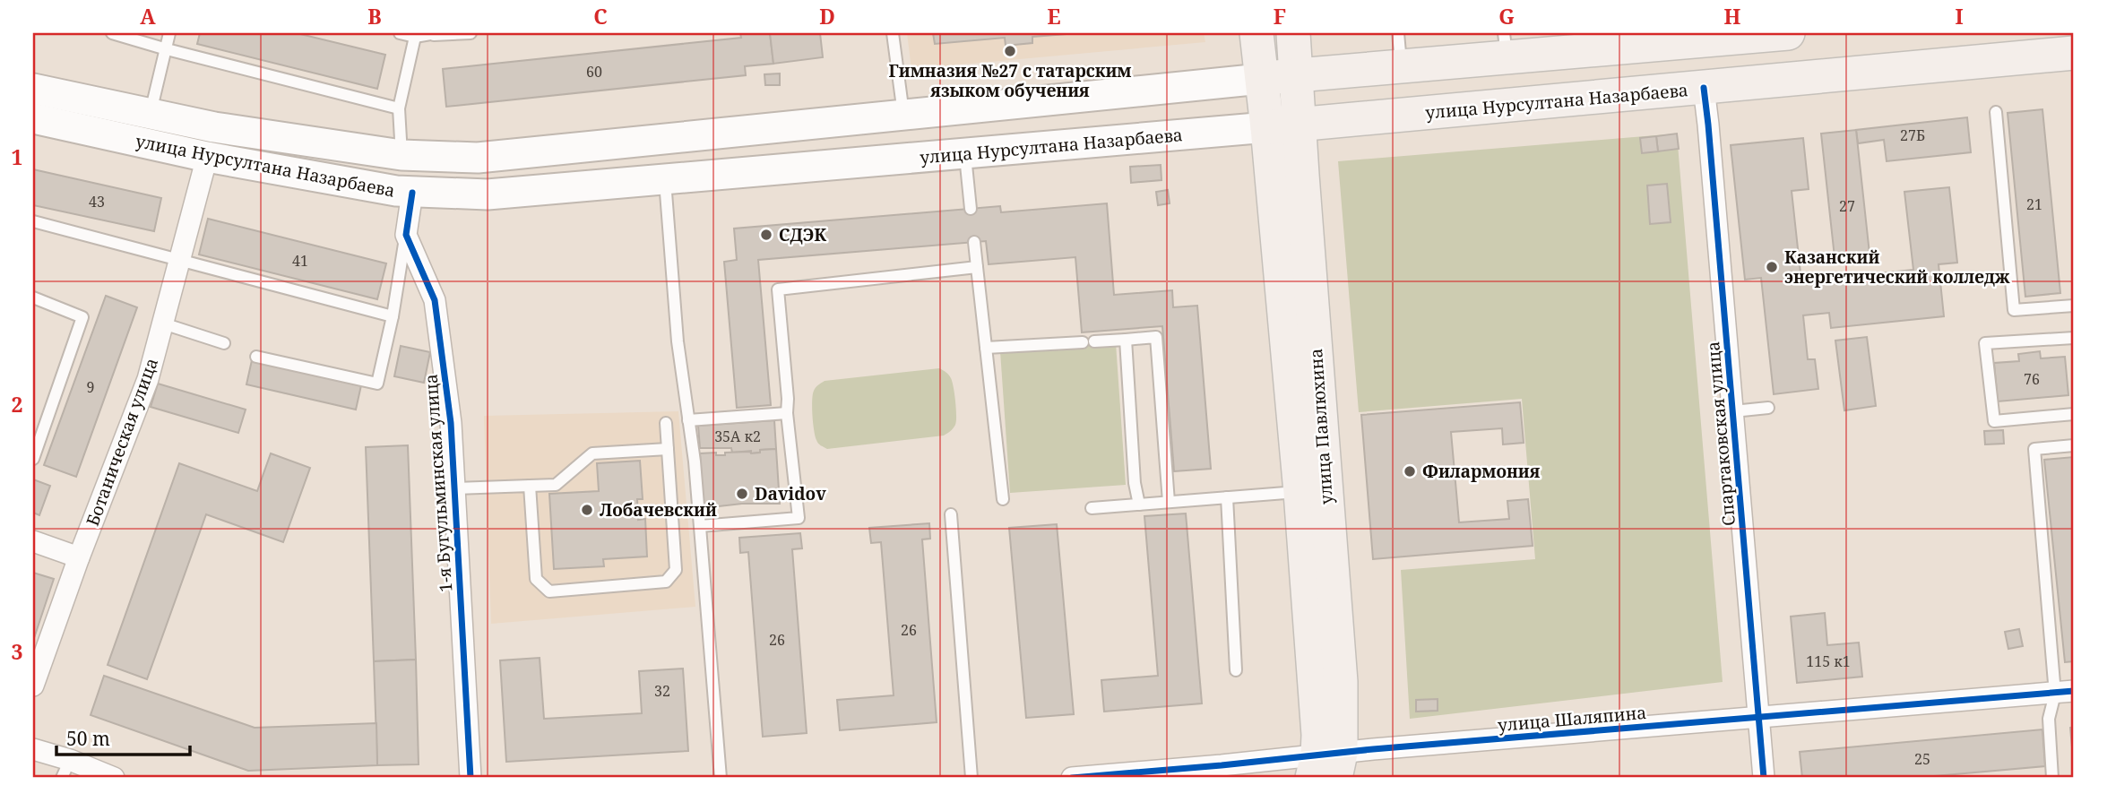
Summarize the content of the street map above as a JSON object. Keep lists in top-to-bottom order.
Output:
{
  "streets": {
    "main road": ["улица Нурсултана Назарбаева", "улица Павлюхина"],
    "street": [
      "Спартаковская улица",
      "Ботаническая улица",
      "1-я Бугульминская улица",
      "улица Шаляпина"
    ]
  },
  "crossings": [
    ["улица Нурсултана Назарбаева", "улица Павлюхина"],
    ["улица Нурсултана Назарбаева", "Спартаковская улица"],
    ["улица Нурсултана Назарбаева", "Ботаническая улица"],
    ["улица Павлюхина", "улица Шаляпина"],
    ["Спартаковская улица", "улица Шаляпина"]
  ],
  "places": [
    "Гимназия №27 с татарским языком обучения",
    "СДЭК",
    "Казанский энергетический колледж",
    "Филармония",
    "Davidov",
    "Лобачевский"
  ],
  "house_numbers": [
    "60",
    "27Б",
    "43",
    "21",
    "27",
    "41",
    "76",
    "9",
    "35А к2",
    "26",
    "26",
    "115 к1",
    "32",
    "25"
  ],
  "scale_bar": "50 m",
  "grid": {
    "columns": [
      "A",
      "B",
      "C",
      "D",
      "E",
      "F",
      "G",
      "H",
      "I"
    ],
    "rows": ["1", "2", "3"]
  }
}
